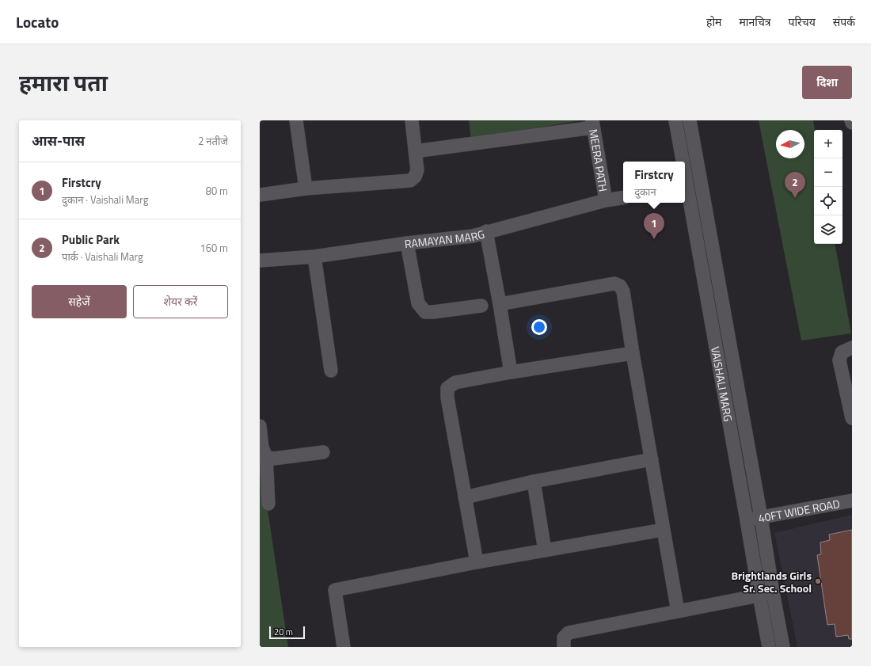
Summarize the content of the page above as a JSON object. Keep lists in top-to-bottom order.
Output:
{
  "streets": {
    "street": [
      "MEERA PATH",
      "RAMAYAN MARG",
      "VAISHALI MARG",
      "40FT WIDE ROAD"
    ]
  },
  "crossings": [
    ["MEERA PATH", "RAMAYAN MARG"],
    ["VAISHALI MARG", "40FT WIDE ROAD"]
  ],
  "places": ["Brightlands Girls Sr. Sec. School"],
  "scale_bar": "20 m",
  "north": "left",
  "page": {
    "header": "Locato",
    "nav": [
      "होम",
      "मानचित्र",
      "परिचय",
      "संपर्क"
    ],
    "title": "हमारा पता",
    "buttons": [
      "दिशा",
      ["सहेजें", "शेयर करें"]
    ],
    "heading": ["आस-पास", "2 नतीजे"],
    "map_buttons": ["+", "−"],
    "list": [
      {
        "mark": "1",
        "name": "Firstcry",
        "note": "दुकान · Vaishali Marg",
        "value": "80 m"
      },
      {
        "mark": "2",
        "name": "Public Park",
        "note": "पार्क · Vaishali Marg",
        "value": "160 m"
      }
    ],
    "popup": ["Firstcry", "दुकान"],
    "pins": ["2", "1"],
    "scale": "20 m"
  }
}
